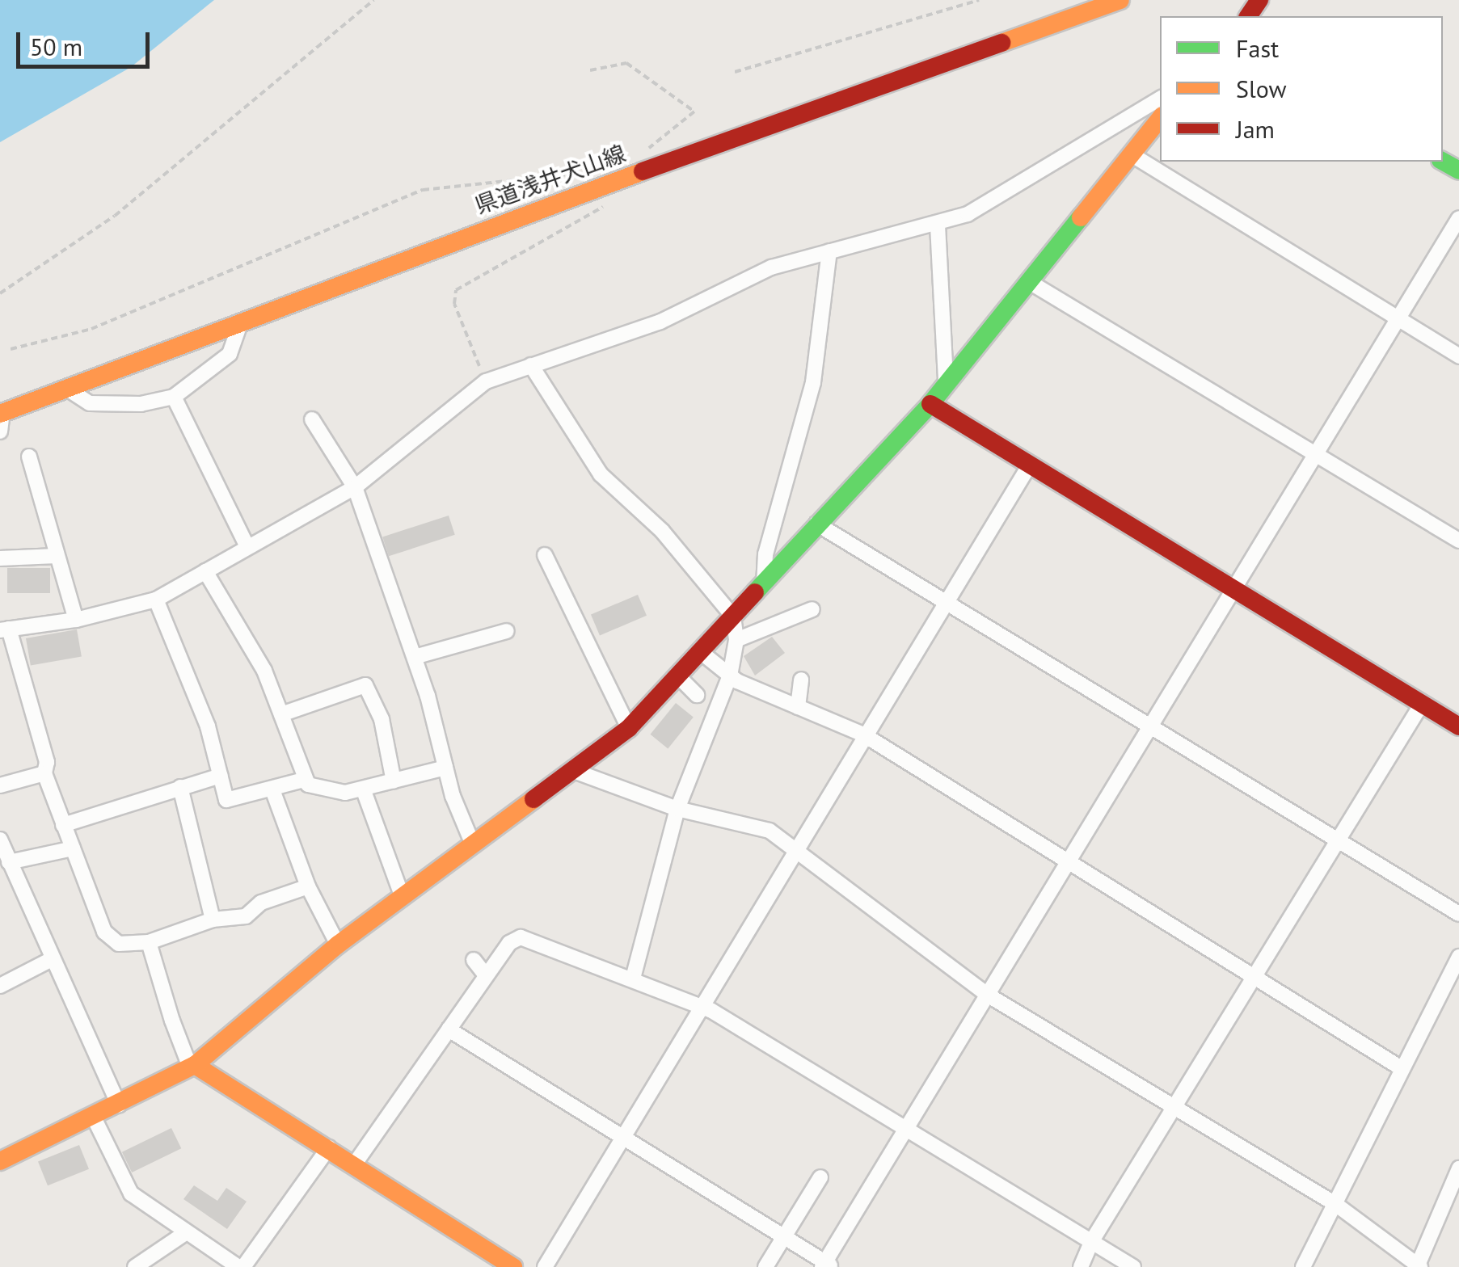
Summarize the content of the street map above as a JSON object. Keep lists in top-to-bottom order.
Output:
{
  "streets": {
    "street": ["県道浅井犬山線"]
  },
  "legend": ["Fast", "Slow", "Jam"],
  "scale_bar": "50 m"
}
